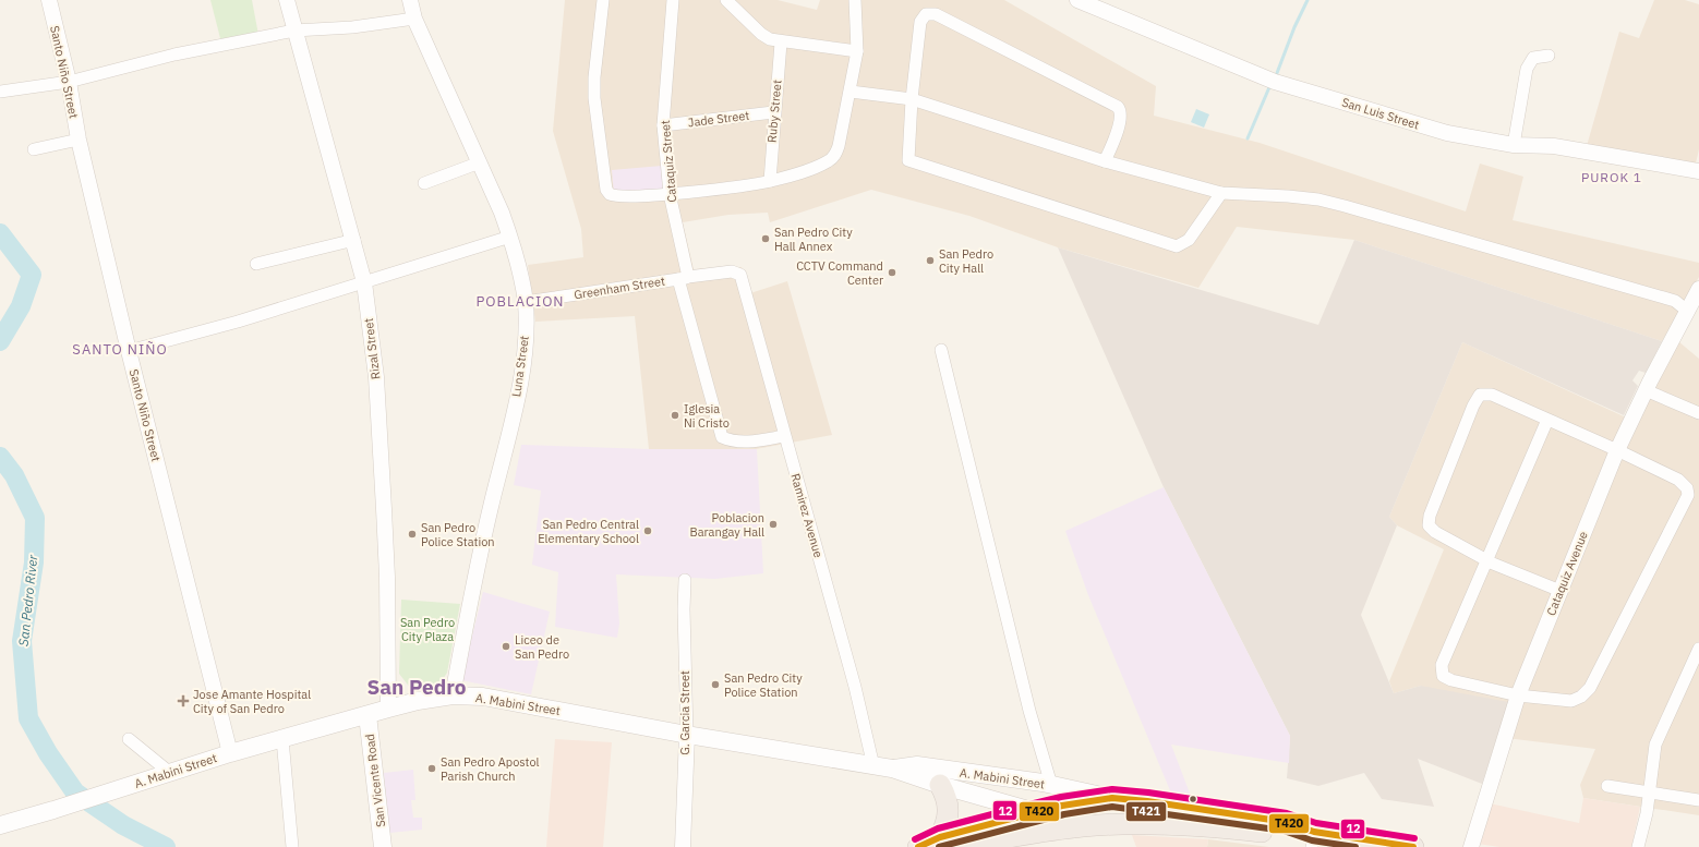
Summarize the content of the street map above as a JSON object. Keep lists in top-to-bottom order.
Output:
{
  "streets": {
    "main road": ["A. Mabini Street", "San Vicente Road"],
    "street": [
      "Santo Niño Street",
      "Ruby Street",
      "San Luis Street",
      "Jade Street",
      "Cataquiz Street",
      "Greenham Street",
      "Rizal Street",
      "Luna Street",
      "Ramirez Avenue",
      "Cataquiz Avenue",
      "G. Garcia Street"
    ]
  },
  "crossings": [
    ["Santo Niño Street", "A. Mabini Street"],
    ["Ruby Street", "Jade Street"],
    ["Jade Street", "Cataquiz Street"],
    ["Cataquiz Street", "Greenham Street"],
    ["Cataquiz Street", "Ramirez Avenue"],
    ["Greenham Street", "Luna Street"],
    ["Greenham Street", "Ramirez Avenue"],
    ["Rizal Street", "A. Mabini Street"],
    ["Luna Street", "A. Mabini Street"],
    ["Ramirez Avenue", "A. Mabini Street"],
    ["A. Mabini Street", "G. Garcia Street"],
    ["A. Mabini Street", "San Vicente Road"]
  ],
  "districts": [
    "PUROK 1",
    "POBLACION",
    "SANTO NIÑO",
    "San Pedro"
  ],
  "water": ["San Pedro River"],
  "parks": ["San Pedro City Plaza"],
  "places": {
    "other": [
      "San Pedro City Hall Annex",
      "San Pedro City Hall",
      "CCTV Command Center",
      "Iglesia Ni Cristo",
      "Poblacion Barangay Hall",
      "San Pedro Central Elementary School",
      "San Pedro Police Station",
      "Liceo de San Pedro",
      "San Pedro City Police Station",
      "San Pedro Apostol Parish Church"
    ],
    "health": ["Jose Amante Hospital City of San Pedro"]
  },
  "lines": ["transit line 12", "transit line T420", "transit line T421"]
}
